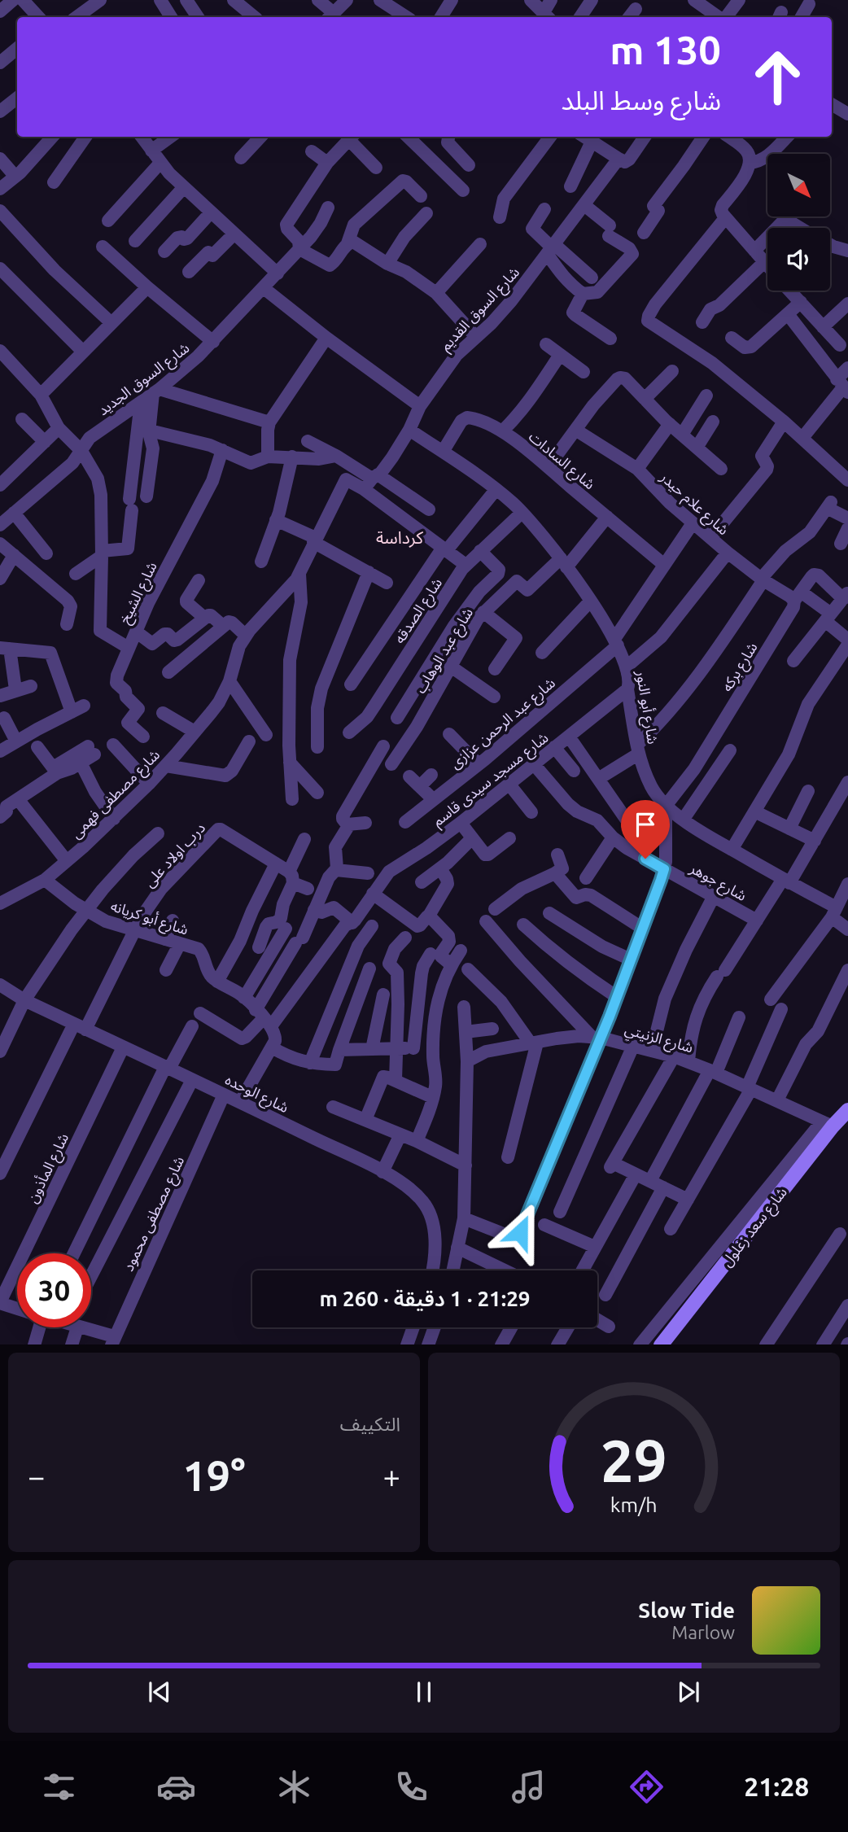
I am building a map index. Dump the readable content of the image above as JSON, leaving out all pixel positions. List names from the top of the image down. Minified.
{"streets":{"street":["شارع السوق القديم","شارع السوق الجديد","شارع السادات","شارع علام حيدر","شارع الشيخ","شارع الصدقه","شارع عبد الوهاب","شارع بركه","شارع أبو النور","شارع عبد الرحمن عزازى","شارع مسجد سيدى قاسم","شارع مصطفى فهمى","درب اولاد على","شارع جوهر","شارع أبو كريانه","شارع الزنيتي","شارع الوحده","شارع المأذون","شارع مصطفى محمود","شارع سعد زغلول"]},"crossings":[["شارع السوق القديم","شارع أبو النور"],["شارع السادات","شارع أبو النور"],["شارع السادات","شارع عبد الرحمن عزازى"],["شارع علام حيدر","شارع بركه"],["شارع علام حيدر","شارع عبد الرحمن عزازى"],["شارع الصدقه","شارع أبو النور"],["شارع عبد الوهاب","شارع أبو النور"],["شارع بركه","شارع أبو النور"],["شارع أبو النور","شارع عبد الرحمن عزازى"],["شارع أبو النور","شارع مسجد سيدى قاسم"],["شارع مسجد سيدى قاسم","شارع جوهر"],["شارع مسجد سيدى قاسم","شارع أبو كريانه"],["شارع مصطفى فهمى","شارع أبو كريانه"],["درب اولاد على","شارع أبو كريانه"],["درب اولاد على","شارع الوحده"],["شارع الزنيتي","شارع سعد زغلول"],["شارع الوحده","شارع المأذون"],["شارع الوحده","شارع مصطفى محمود"]],"districts":["كرداسة"],"north":"bottom right","page":{"turn":["130 m","شارع وسط البلد"],"limit":"30","trip":"21:29 · 1 دقيقة · 260 m","tile":"التكييف","heat":["−","19°","+"],"song":["Slow Tide","Marlow"],"tabs":"21:28","gauge":["29","km/h"]}}
